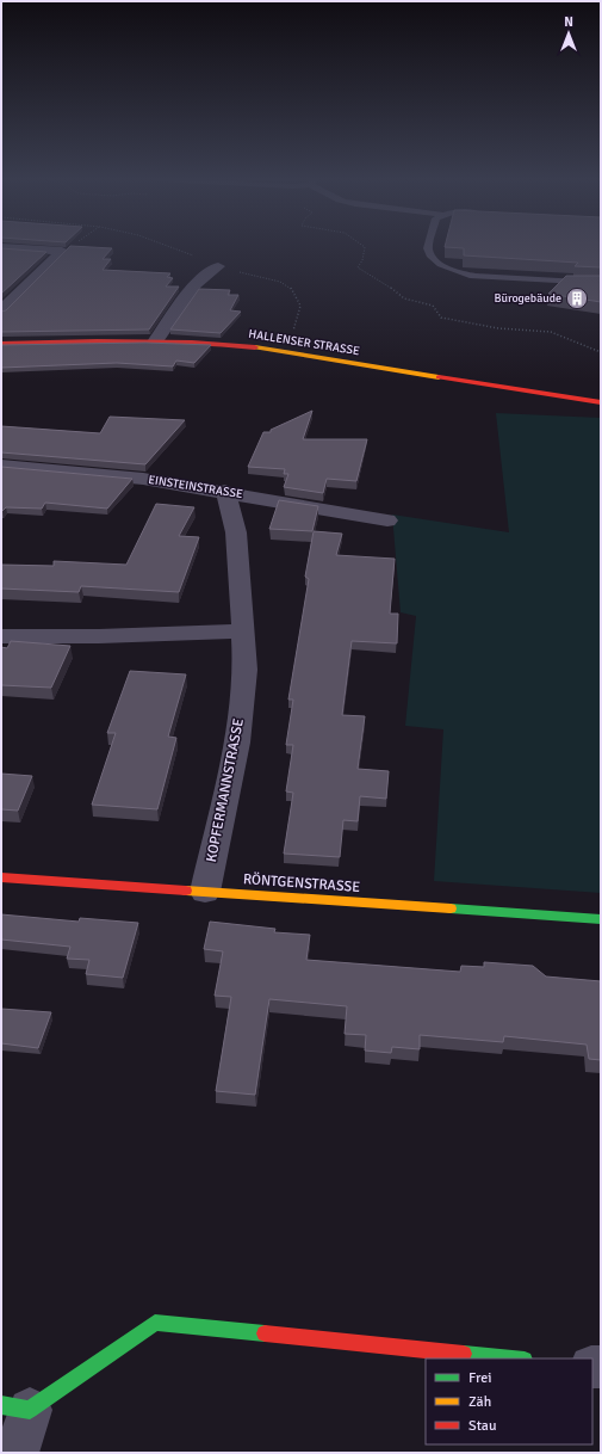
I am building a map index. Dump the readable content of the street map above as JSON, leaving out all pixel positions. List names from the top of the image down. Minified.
{"streets":{"street":["HALLENSER STRASSE","EINSTEINSTRASSE","KOPFERMANNSTRASSE","RÖNTGENSTRASSE"]},"crossings":[["EINSTEINSTRASSE","KOPFERMANNSTRASSE"],["KOPFERMANNSTRASSE","RÖNTGENSTRASSE"]],"places":{"building":["Bürogebäude"]},"legend":["Frei","Zäh","Stau"],"north":"top"}
